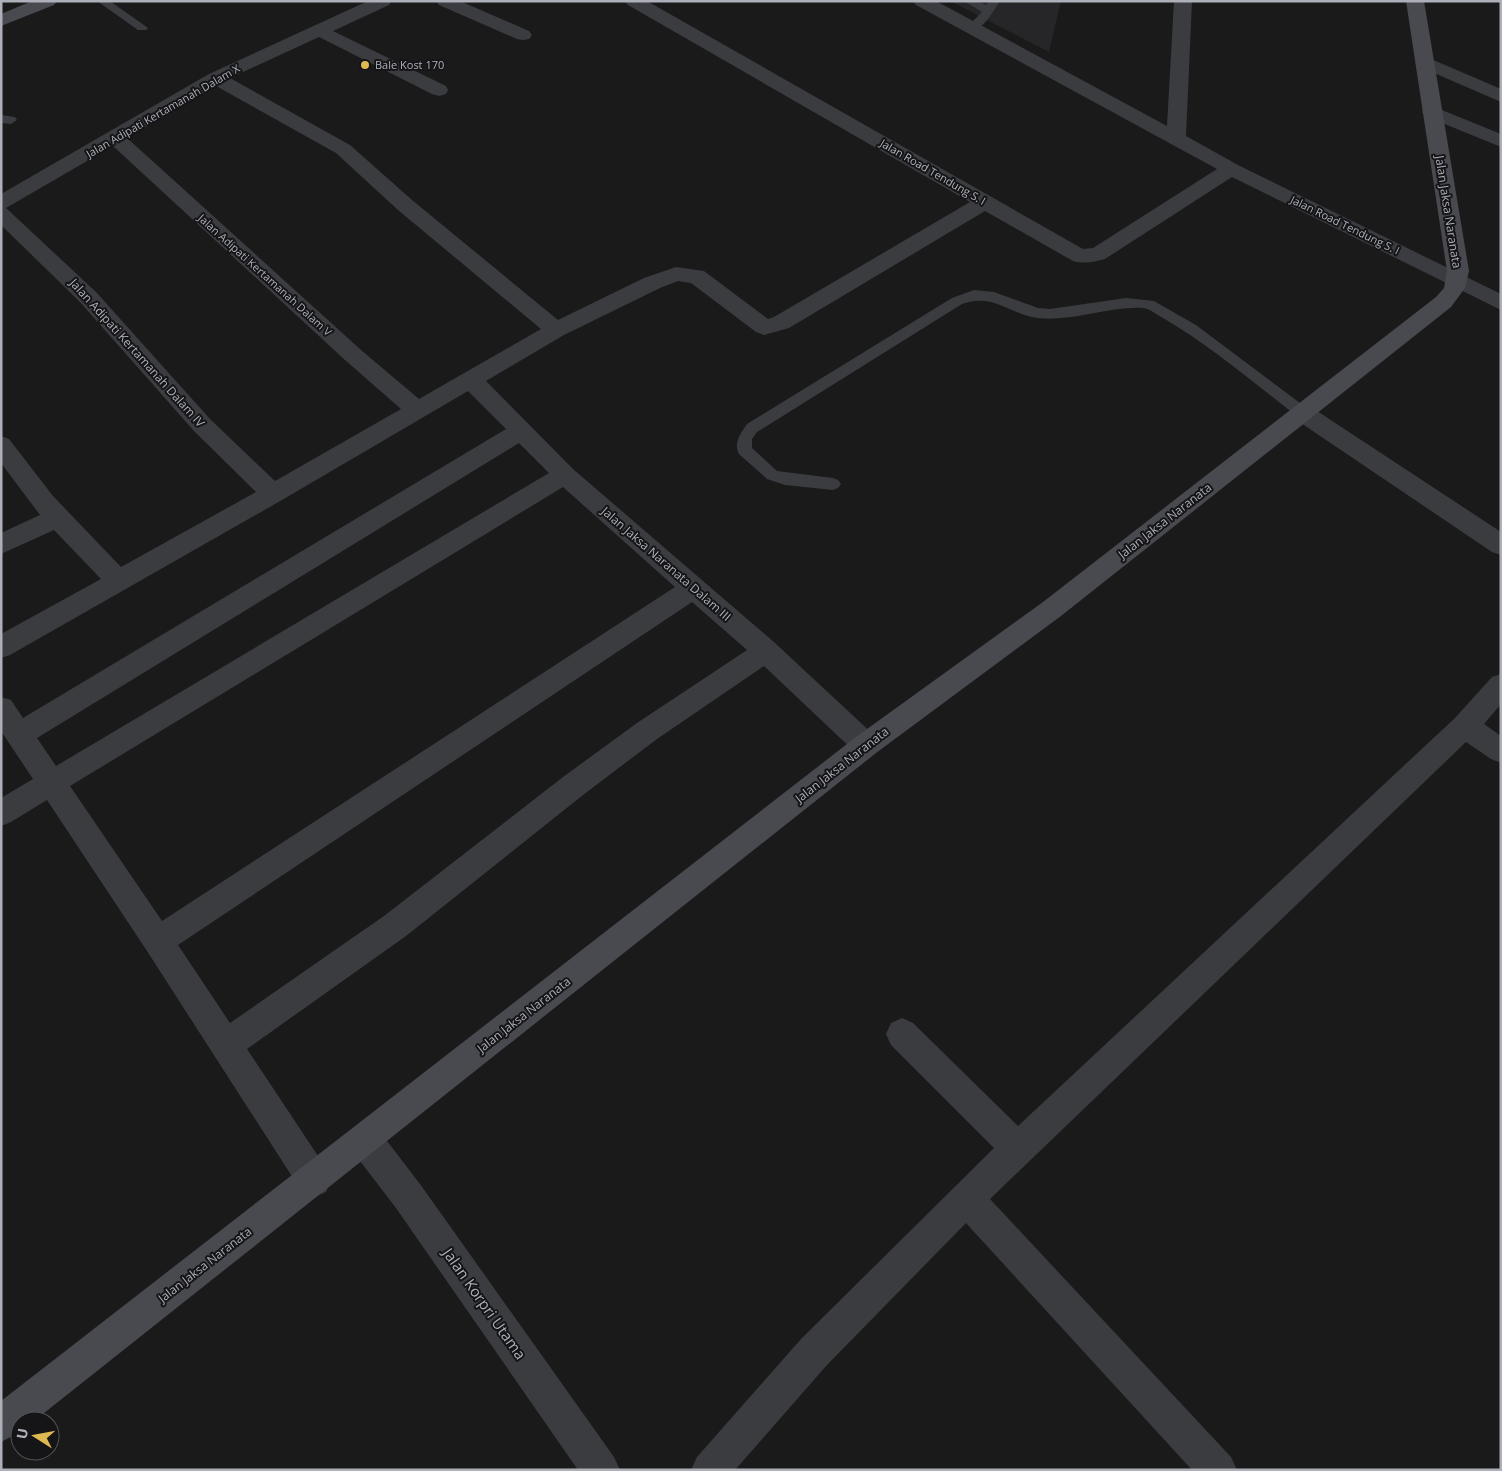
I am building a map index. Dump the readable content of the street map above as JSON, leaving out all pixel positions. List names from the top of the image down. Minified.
{"streets":{"main road":["Jalan Jaksa Naranata"],"street":["Jalan Adipati Kertamanah Dalam X","Jalan Road Tendung S. I","Jalan Adipati Kertamanah Dalam V","Jalan Adipati Kertamanah Dalam IV","Jalan Jaksa Naranata Dalam III","Jalan Korpri Utama"]},"crossings":[["Jalan Adipati Kertamanah Dalam X","Jalan Adipati Kertamanah Dalam V"],["Jalan Road Tendung S. I","Jalan Jaksa Naranata"],["Jalan Jaksa Naranata","Jalan Jaksa Naranata Dalam III"],["Jalan Jaksa Naranata","Jalan Korpri Utama"]],"places":["Bale Kost 170"],"north":"left"}
